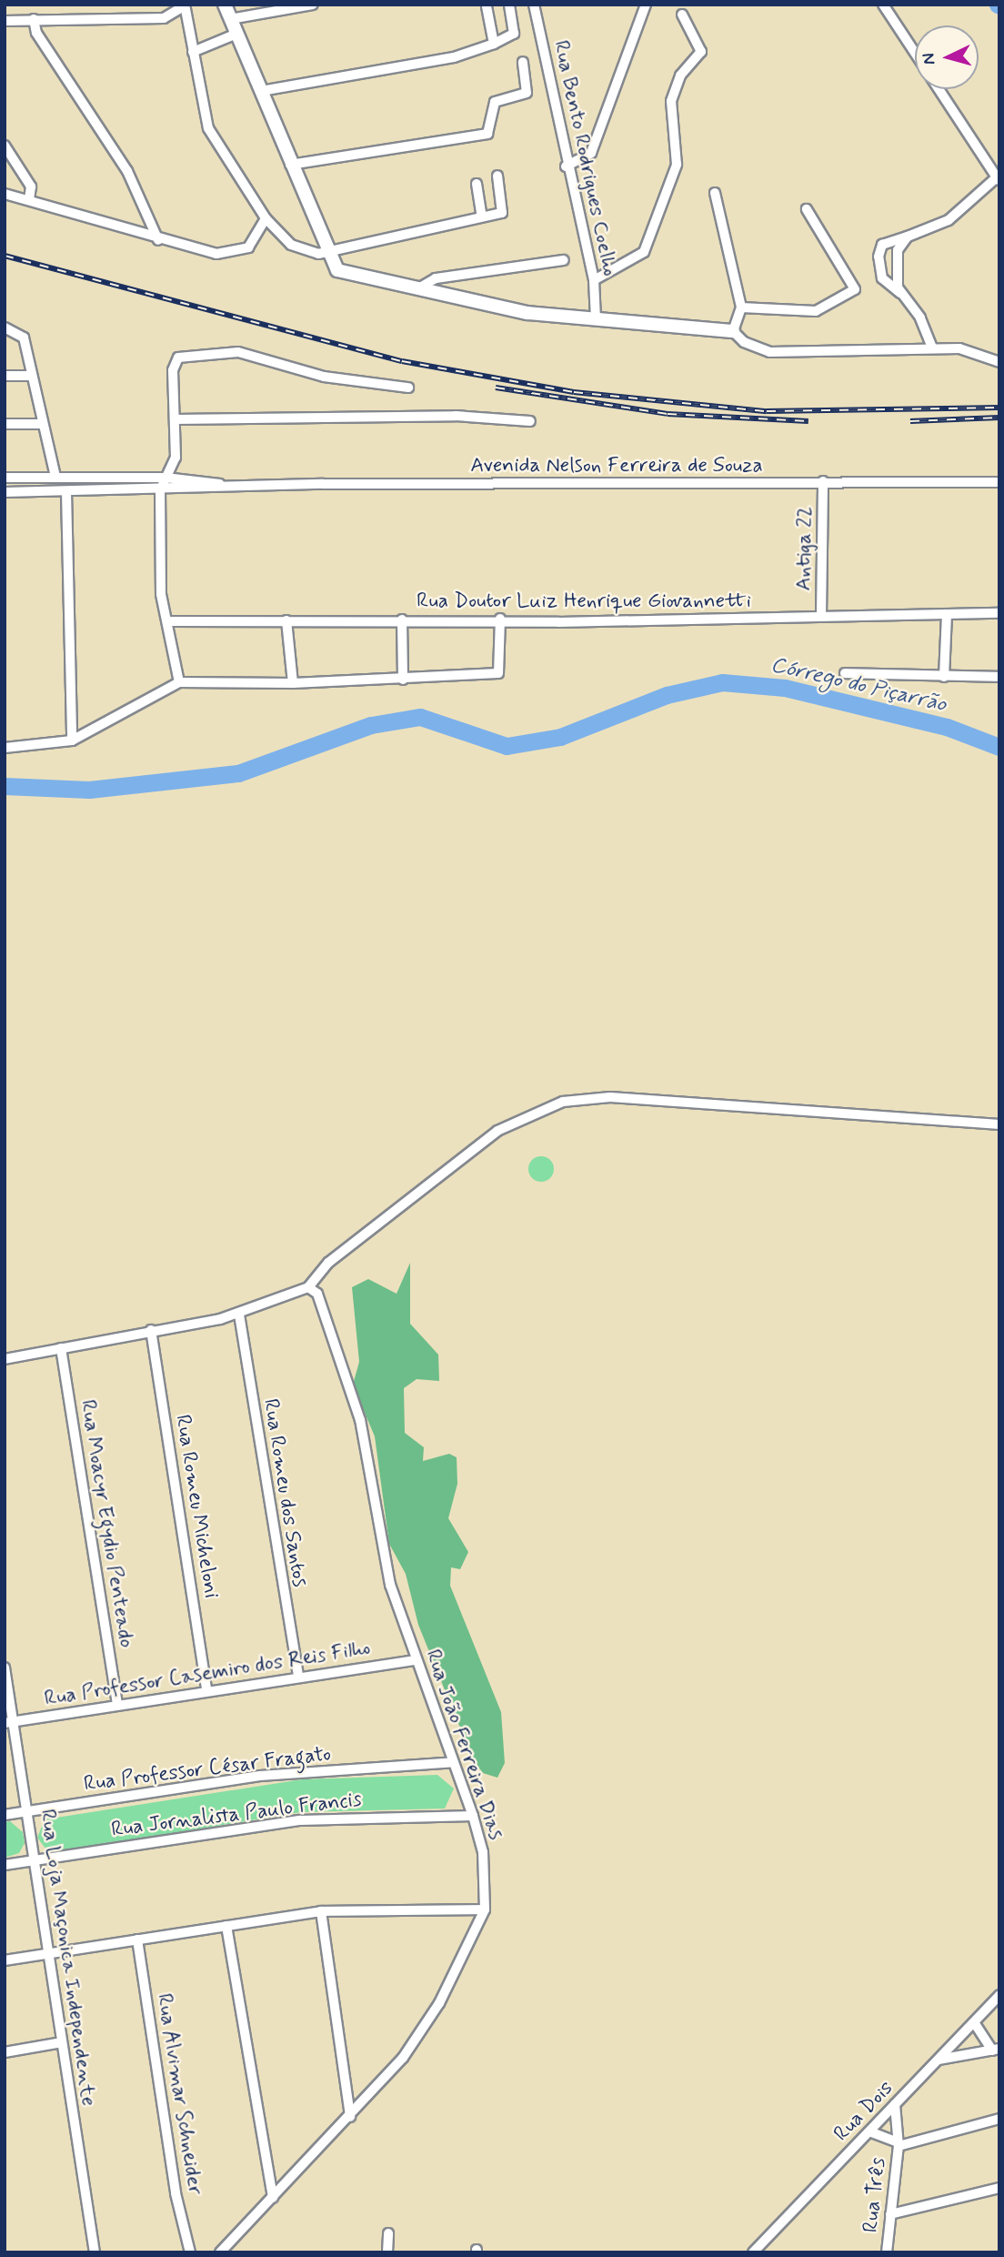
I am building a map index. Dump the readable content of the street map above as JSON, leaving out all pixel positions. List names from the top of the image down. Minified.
{"streets":{"street":["Rua Bento Rodrigues Coelho","Avenida Nelson Ferreira de Souza","Antiga 22","Rua Doutor Luiz Henrique Giovannetti","Rua Romeu dos Santos","Rua Romeu Micheloni","Rua Moacyr Egydio Penteado","Rua Professor Casemiro dos Reis Filho","Rua João Ferreira Dias","Rua Professor César Fragato","Rua Jornalista Paulo Francis","Rua Loja Maçonica Independente","Rua Alvimar Schneider","Rua Dois","Rua Três"]},"crossings":[["Avenida Nelson Ferreira de Souza","Antiga 22"],["Antiga 22","Rua Doutor Luiz Henrique Giovannetti"],["Rua Romeu dos Santos","Rua Professor Casemiro dos Reis Filho"],["Rua Romeu Micheloni","Rua Professor Casemiro dos Reis Filho"],["Rua Moacyr Egydio Penteado","Rua Professor Casemiro dos Reis Filho"],["Rua Professor Casemiro dos Reis Filho","Rua João Ferreira Dias"],["Rua Professor Casemiro dos Reis Filho","Rua Loja Maçonica Independente"],["Rua João Ferreira Dias","Rua Professor César Fragato"],["Rua João Ferreira Dias","Rua Jornalista Paulo Francis"],["Rua Professor César Fragato","Rua Loja Maçonica Independente"],["Rua Jornalista Paulo Francis","Rua Loja Maçonica Independente"],["Rua Dois","Rua Três"]],"water":["Córrego do Piçarrão"],"north":"left"}
